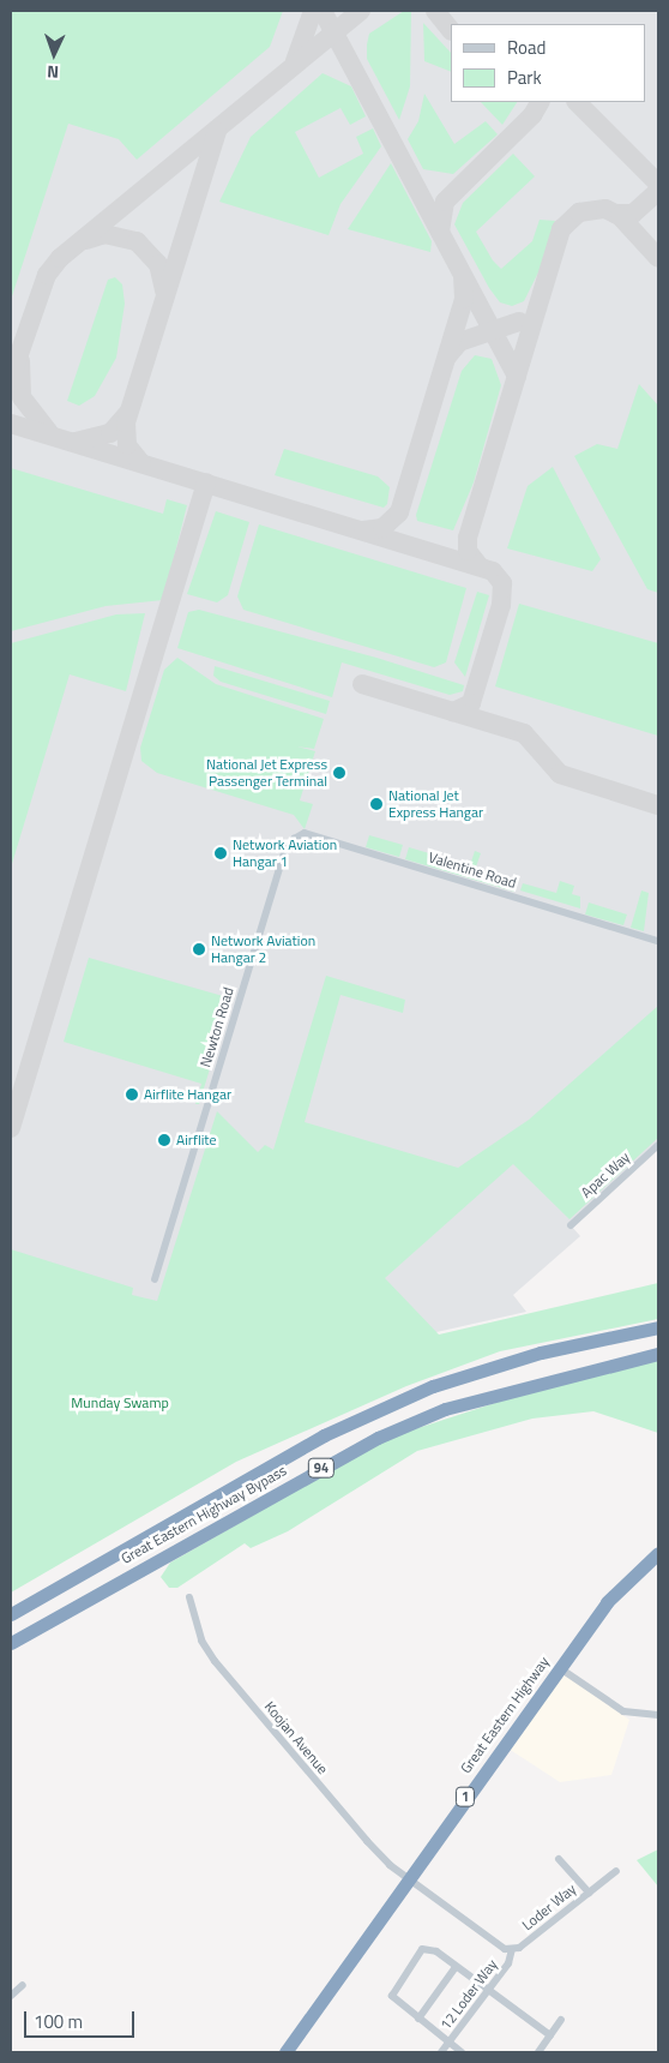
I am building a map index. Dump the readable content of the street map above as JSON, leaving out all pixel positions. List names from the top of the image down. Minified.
{"streets":{"highway":["94","Great Eastern Highway Bypass","Great Eastern Highway","1"],"street":["Valentine Road","Newton Road","Apac Way","Koojan Avenue","Loder Way","12 Loder Way"]},"crossings":[["Valentine Road","Newton Road"],["Great Eastern Highway","Koojan Avenue"],["Loder Way","12 Loder Way"]],"parks":["Munday Swamp"],"places":["National Jet Express Passenger Terminal","National Jet Express Hangar","Network Aviation Hangar 1","Network Aviation Hangar 2","Airflite Hangar","Airflite"],"legend":["Road","Park"],"scale_bar":"100 m","north":"bottom"}
